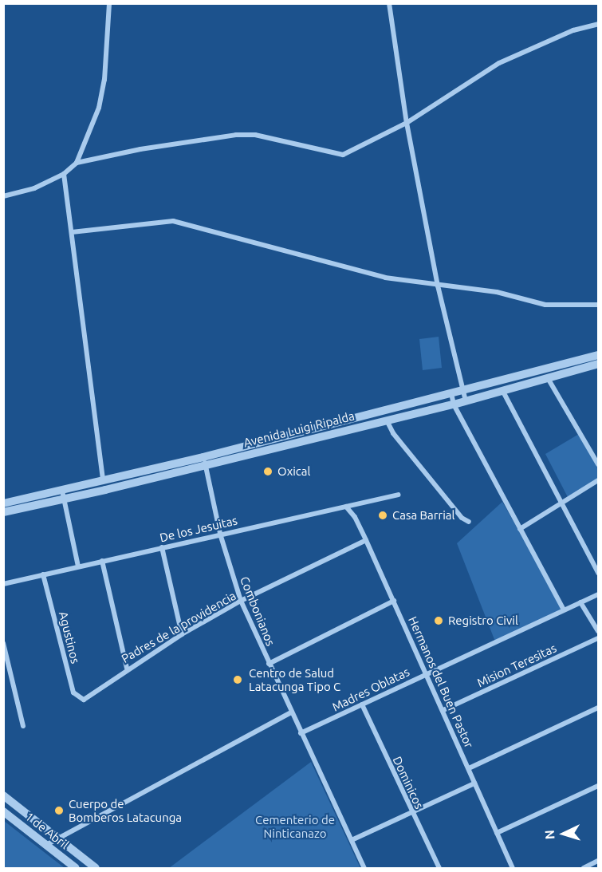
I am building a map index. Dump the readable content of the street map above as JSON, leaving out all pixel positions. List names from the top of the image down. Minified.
{"streets":{"street":["Avenida Luigi Ripalda","De los Jesuitas","Combonianos","Padres de la providencia","Agustinos","Mision Teresitas","Hermanos del Buen Pastor","Madres Oblatas","Dominicos","1 de Abril"]},"crossings":[["Avenida Luigi Ripalda","Combonianos"],["De los Jesuitas","Combonianos"],["De los Jesuitas","Agustinos"],["De los Jesuitas","Hermanos del Buen Pastor"],["Combonianos","Padres de la providencia"],["Combonianos","Madres Oblatas"],["Padres de la providencia","Agustinos"],["Padres de la providencia","Hermanos del Buen Pastor"],["Mision Teresitas","Hermanos del Buen Pastor"],["Hermanos del Buen Pastor","Madres Oblatas"],["Madres Oblatas","Dominicos"]],"parks":["Cementerio de Ninticanazo"],"places":["Oxical","Casa Barrial","Registro Civil","Centro de Salud Latacunga Tipo C","Cuerpo de Bomberos Latacunga"],"north":"left"}
